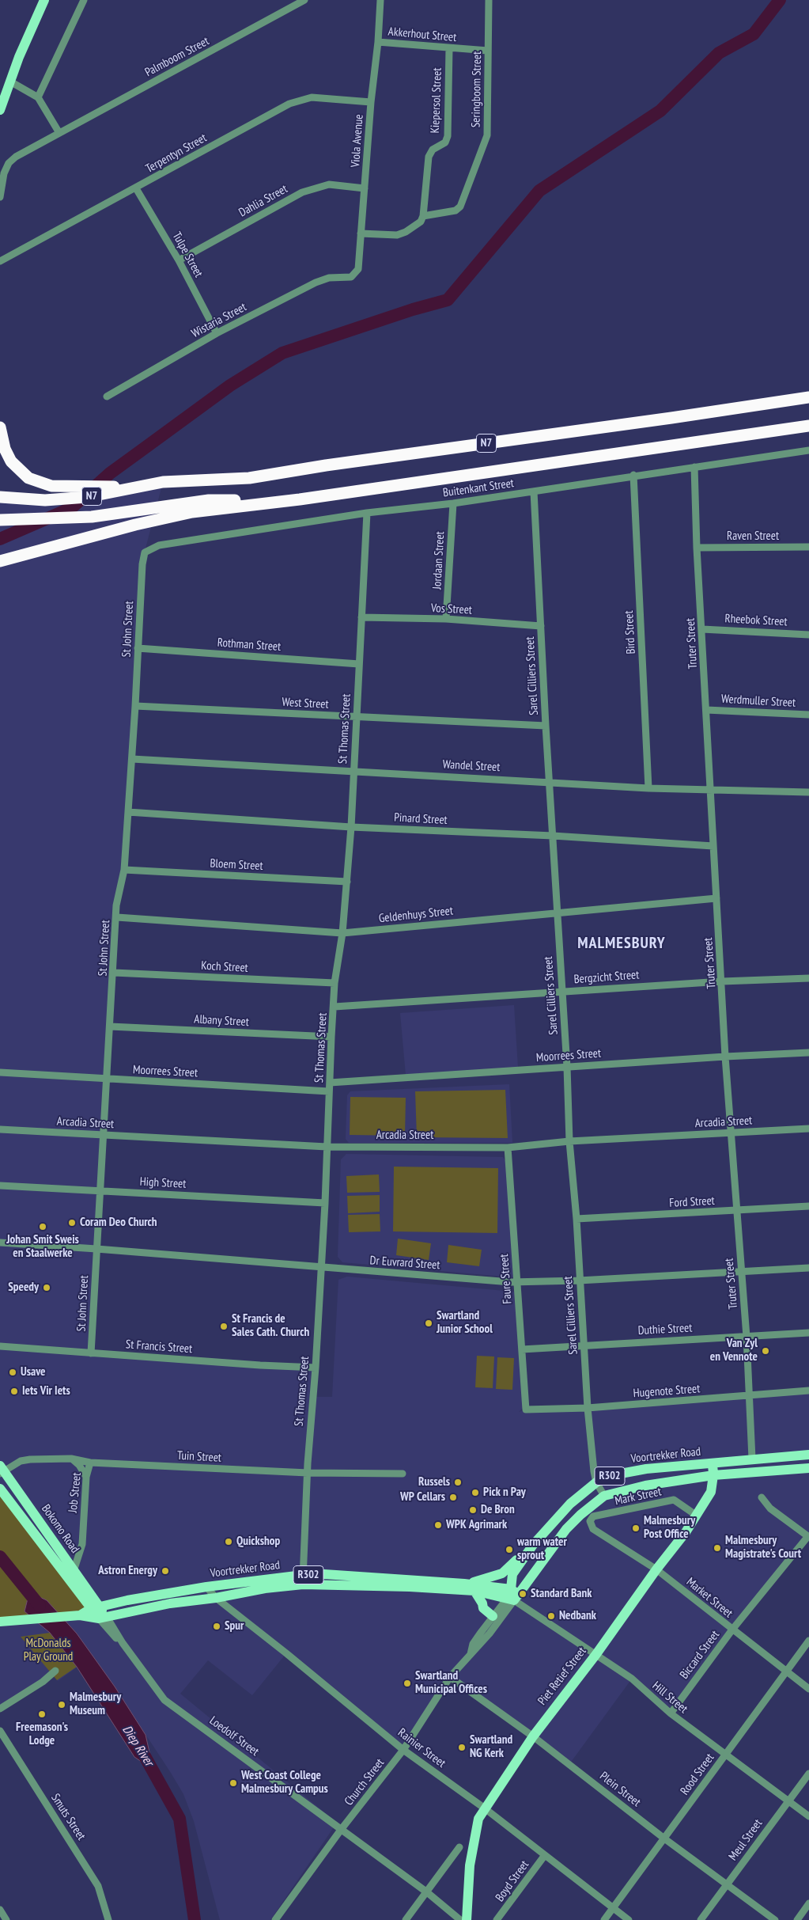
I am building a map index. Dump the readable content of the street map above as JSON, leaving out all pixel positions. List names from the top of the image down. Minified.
{"streets":{"highway":["N7"],"main road":["Voortrekker Road","R302","Bokomo Road","Piet Retief Street"],"street":["Akkerhout Street","Palmboom Street","Seringboom Street","Kiepersol Street","Viola Avenue","Terpentyn Street","Dahlia Street","Tulpe Street","Wistaria Street","Buitenkant Street","Raven Street","Jordaan Street","Vos Street","Rheebok Street","St John Street","Bird Street","Truter Street","Rothman Street","Sarel Cilliers Street","Werdmuller Street","West Street","St Thomas Street","Wandel Street","Pinard Street","Bloem Street","Geldenhuys Street","Koch Street","Bergzicht Street","Albany Street","Moorrees Street","Arcadia Street","High Street","Ford Street","Dr Euvrard Street","Faure Street","Duthie Street","St Francis Street","Hugenote Street","Tuin Street","Job Street","Mark Street","Market Street","Biccard Street","Hill Street","Loedolf Street","Rainier Street","Rood Street","Church Street","Plein Street","Smuts Street","Meul Street","Boyd Street"]},"crossings":[["Akkerhout Street","Seringboom Street"],["Akkerhout Street","Kiepersol Street"],["Akkerhout Street","Viola Avenue"],["Seringboom Street","Kiepersol Street"],["Viola Avenue","Terpentyn Street"],["Viola Avenue","Dahlia Street"],["Viola Avenue","Wistaria Street"],["Terpentyn Street","Tulpe Street"],["Dahlia Street","Tulpe Street"],["Tulpe Street","Wistaria Street"],["Buitenkant Street","Jordaan Street"],["Buitenkant Street","St John Street"],["Buitenkant Street","Bird Street"],["Buitenkant Street","Truter Street"],["Buitenkant Street","Sarel Cilliers Street"],["Buitenkant Street","St Thomas Street"],["Raven Street","Truter Street"],["Jordaan Street","Vos Street"],["Vos Street","Sarel Cilliers Street"],["Vos Street","St Thomas Street"],["Rheebok Street","Truter Street"],["St John Street","Rothman Street"],["St John Street","West Street"],["St John Street","Wandel Street"],["St John Street","Pinard Street"],["St John Street","Bloem Street"],["St John Street","Geldenhuys Street"],["St John Street","Koch Street"],["St John Street","Albany Street"],["St John Street","Moorrees Street"],["St John Street","Arcadia Street"],["St John Street","High Street"],["St John Street","Dr Euvrard Street"],["St John Street","St Francis Street"],["Bird Street","Wandel Street"],["Truter Street","Werdmuller Street"],["Truter Street","Wandel Street"],["Truter Street","Pinard Street"],["Truter Street","Geldenhuys Street"],["Truter Street","Bergzicht Street"],["Truter Street","Moorrees Street"],["Truter Street","Arcadia Street"],["Truter Street","Ford Street"],["Truter Street","Dr Euvrard Street"],["Truter Street","Duthie Street"],["Truter Street","Hugenote Street"],["Truter Street","Voortrekker Road"],["Rothman Street","St Thomas Street"],["Sarel Cilliers Street","West Street"],["Sarel Cilliers Street","Wandel Street"],["Sarel Cilliers Street","Pinard Street"],["Sarel Cilliers Street","Geldenhuys Street"],["Sarel Cilliers Street","Bergzicht Street"],["Sarel Cilliers Street","Moorrees Street"],["Sarel Cilliers Street","Arcadia Street"],["Sarel Cilliers Street","Ford Street"],["Sarel Cilliers Street","Dr Euvrard Street"],["Sarel Cilliers Street","Duthie Street"],["Sarel Cilliers Street","Hugenote Street"],["Sarel Cilliers Street","Voortrekker Road"],["Sarel Cilliers Street","R302"],["West Street","St Thomas Street"],["St Thomas Street","Wandel Street"],["St Thomas Street","Pinard Street"],["St Thomas Street","Bloem Street"],["St Thomas Street","Geldenhuys Street"],["St Thomas Street","Koch Street"],["St Thomas Street","Bergzicht Street"],["St Thomas Street","Albany Street"],["St Thomas Street","Moorrees Street"],["St Thomas Street","Arcadia Street"],["St Thomas Street","High Street"],["St Thomas Street","Dr Euvrard Street"],["St Thomas Street","St Francis Street"],["St Thomas Street","Voortrekker Road"],["St Thomas Street","Tuin Street"],["Arcadia Street","Faure Street"],["Dr Euvrard Street","Faure Street"],["Faure Street","Duthie Street"],["Faure Street","Hugenote Street"],["Voortrekker Road","R302"],["Voortrekker Road","Bokomo Road"],["Voortrekker Road","Piet Retief Street"],["Voortrekker Road","Hill Street"],["Voortrekker Road","Loedolf Street"],["Voortrekker Road","Rainier Street"],["Voortrekker Road","Church Street"],["Tuin Street","Job Street"],["Tuin Street","Bokomo Road"],["R302","Piet Retief Street"],["R302","Hill Street"],["R302","Church Street"],["Job Street","Bokomo Road"],["Mark Street","Market Street"],["Mark Street","Piet Retief Street"],["Bokomo Road","Loedolf Street"],["Market Street","Biccard Street"],["Market Street","Piet Retief Street"],["Market Street","Rood Street"],["Biccard Street","Hill Street"],["Piet Retief Street","Hill Street"],["Piet Retief Street","Rainier Street"],["Piet Retief Street","Plein Street"],["Hill Street","Rood Street"],["Hill Street","Church Street"],["Hill Street","Meul Street"],["Loedolf Street","Church Street"],["Rainier Street","Rood Street"],["Rainier Street","Church Street"],["Rainier Street","Boyd Street"],["Rood Street","Plein Street"],["Church Street","Plein Street"],["Plein Street","Meul Street"]],"districts":["MALMESBURY"],"water":["Diep River"],"parks":["McDonalds Play Ground"],"places":["Coram Deo Church","Johan Smit Sweis en Staalwerke","Speedy","Swartland Junior School","St Francis de Sales Cath. Church","Van Zyl en Vennote","Usave","Iets Vir Iets","Russels","Pick n Pay","WP Cellars","De Bron","WPK Agrimark","Malmesbury Post Office","Quickshop","Malmesbury Magistrate's Court","warm water sprout","Astron Energy","Standard Bank","Nedbank","Spur","Swartland Municipal Offices","Malmesbury Museum","Freemason's Lodge","Swartland NG Kerk","West Coast College Malmesbury Campus"]}
